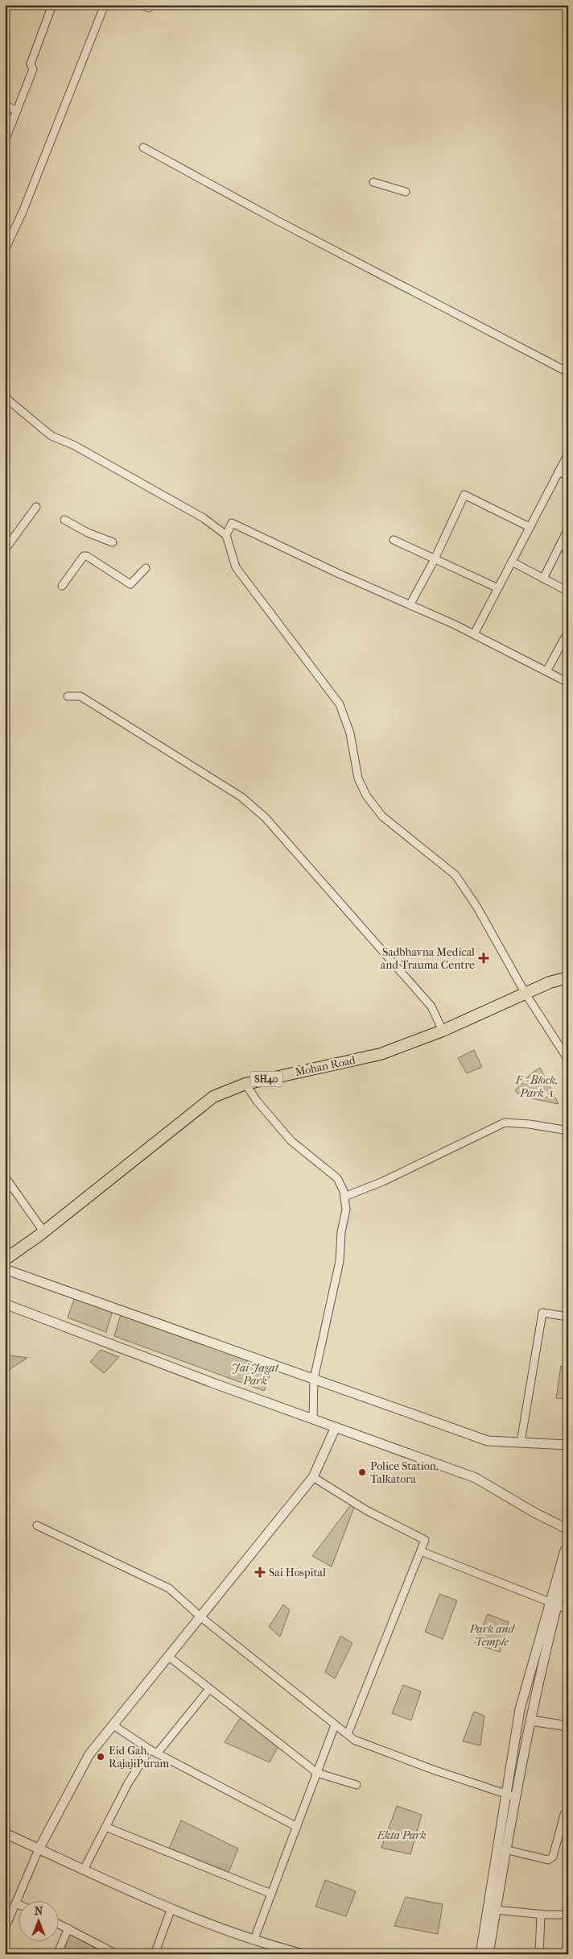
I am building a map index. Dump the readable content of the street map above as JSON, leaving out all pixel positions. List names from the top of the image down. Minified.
{"streets":{"main road":["Mohan Road","SH40"]},"parks":["F - Block, Park -1","Jai Jagat Park","Park and Temple","Ekta Park"],"places":{"health":["Sadbhavna Medical and Trauma Centre","Sai Hospital"],"other":["Police Station, Talkatora","Eid Gah, RajajiPuram"]},"north":"top"}
